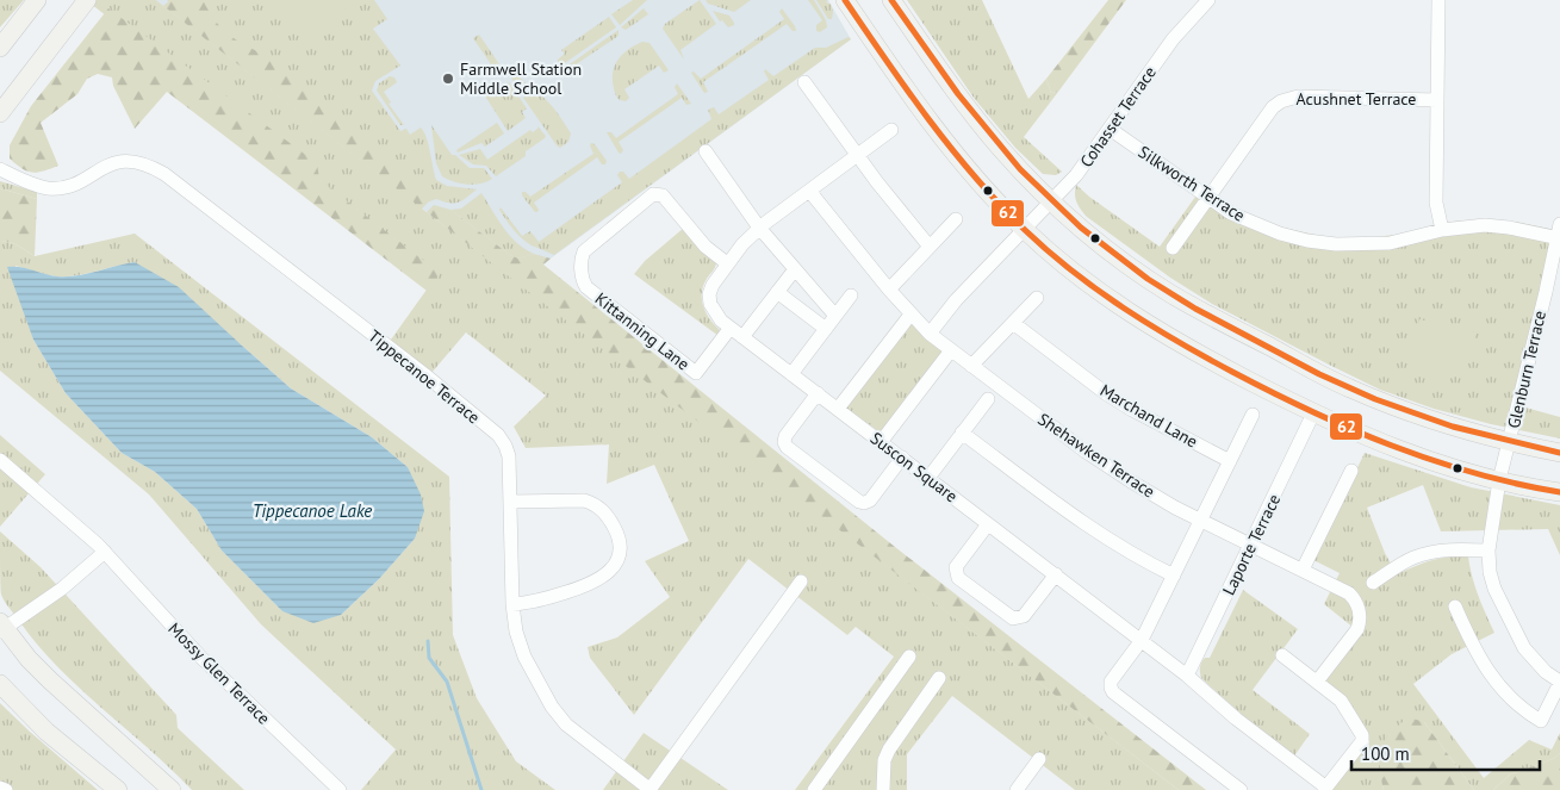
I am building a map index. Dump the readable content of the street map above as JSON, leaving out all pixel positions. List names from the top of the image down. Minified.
{"streets":{"street":["Acushnet Terrace","Cohasset Terrace","Silkworth Terrace","Kittanning Lane","Glenburn Terrace","Tippecanoe Terrace","Marchand Lane","Shehawken Terrace","Suscon Square","Laporte Terrace","Mossy Glen Terrace"]},"crossings":[["Acushnet Terrace","Silkworth Terrace"],["Cohasset Terrace","Silkworth Terrace"],["Cohasset Terrace","Shehawken Terrace"],["Silkworth Terrace","Glenburn Terrace"],["Kittanning Lane","Suscon Square"],["Shehawken Terrace","Suscon Square"],["Shehawken Terrace","Laporte Terrace"],["Suscon Square","Laporte Terrace"]],"water":["Tippecanoe Lake"],"places":["Farmwell Station Middle School"],"lines":["transit line 62"],"scale_bar":"100 m"}
